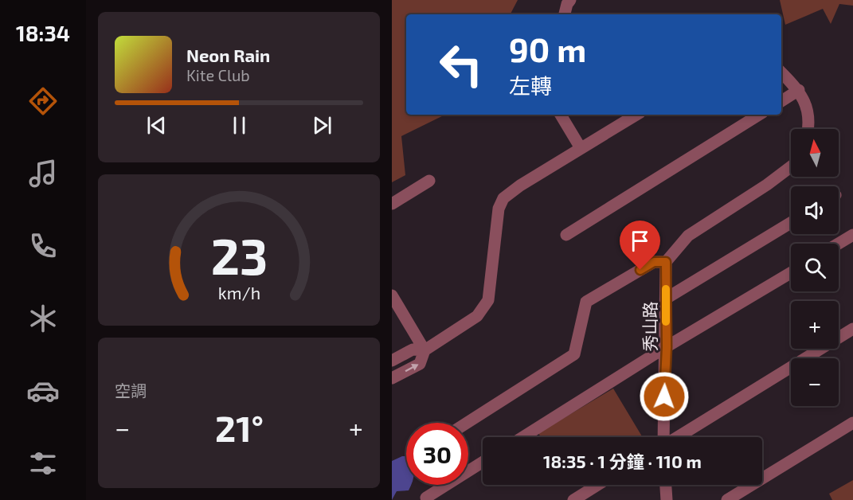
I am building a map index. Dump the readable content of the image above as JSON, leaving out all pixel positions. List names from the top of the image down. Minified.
{"streets":{"street":["秀山路"]},"north":"top","page":{"tabs":"18:34","turn":["90 m","左轉"],"song":["Neon Rain","Kite Club"],"map_buttons":["+","−"],"tile":"空調","heat":["−","21°","+"],"limit":"30","trip":"18:35 · 1 分鐘 · 110 m","gauge":["23","km/h"]}}
